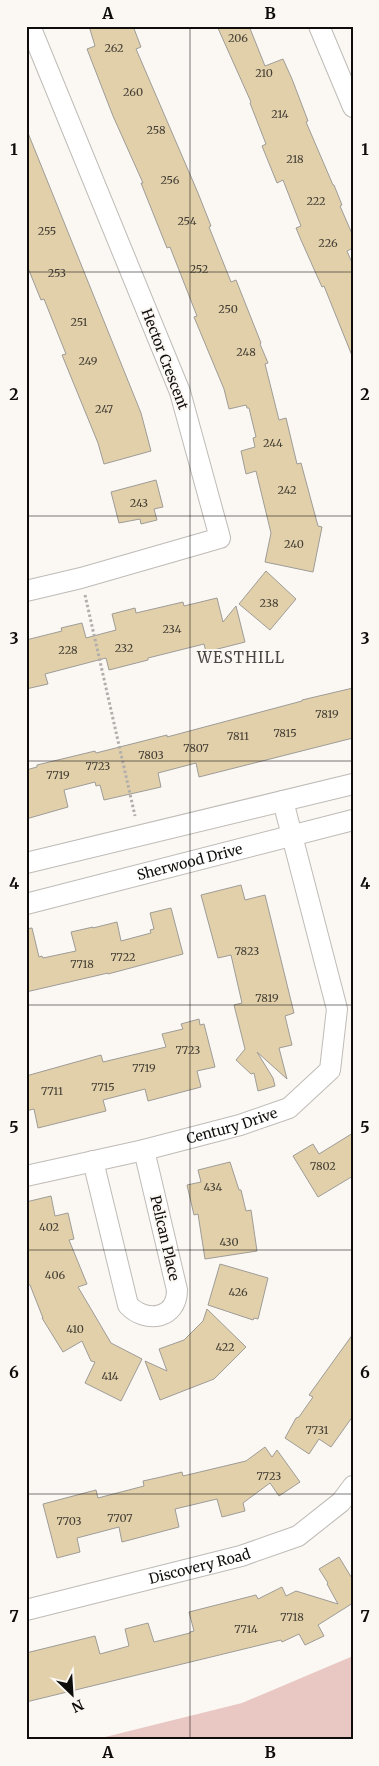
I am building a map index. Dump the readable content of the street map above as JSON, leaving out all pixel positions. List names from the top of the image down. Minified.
{"streets":{"street":["Hector Crescent","Sherwood Drive","Century Drive","Pelican Place","Discovery Road"]},"crossings":[["Sherwood Drive","Century Drive"],["Century Drive","Pelican Place"]],"districts":["WESTHILL"],"house_numbers":["206","262","210","260","214","258","218","256","222","254","255","226","252","253","250","251","248","249","247","244","242","243","240","238","234","232","228","7819","7815","7811","7807","7803","7723","7719","7823","7722","7718","7819","7723","7719","7715","7711","7802","434","402","430","406","426","410","422","414","7731","7723","7707","7703","7718","7714"],"north":"bottom right","grid":{"columns":["A","B"],"rows":["1","2","3","4","5","6","7"]}}
